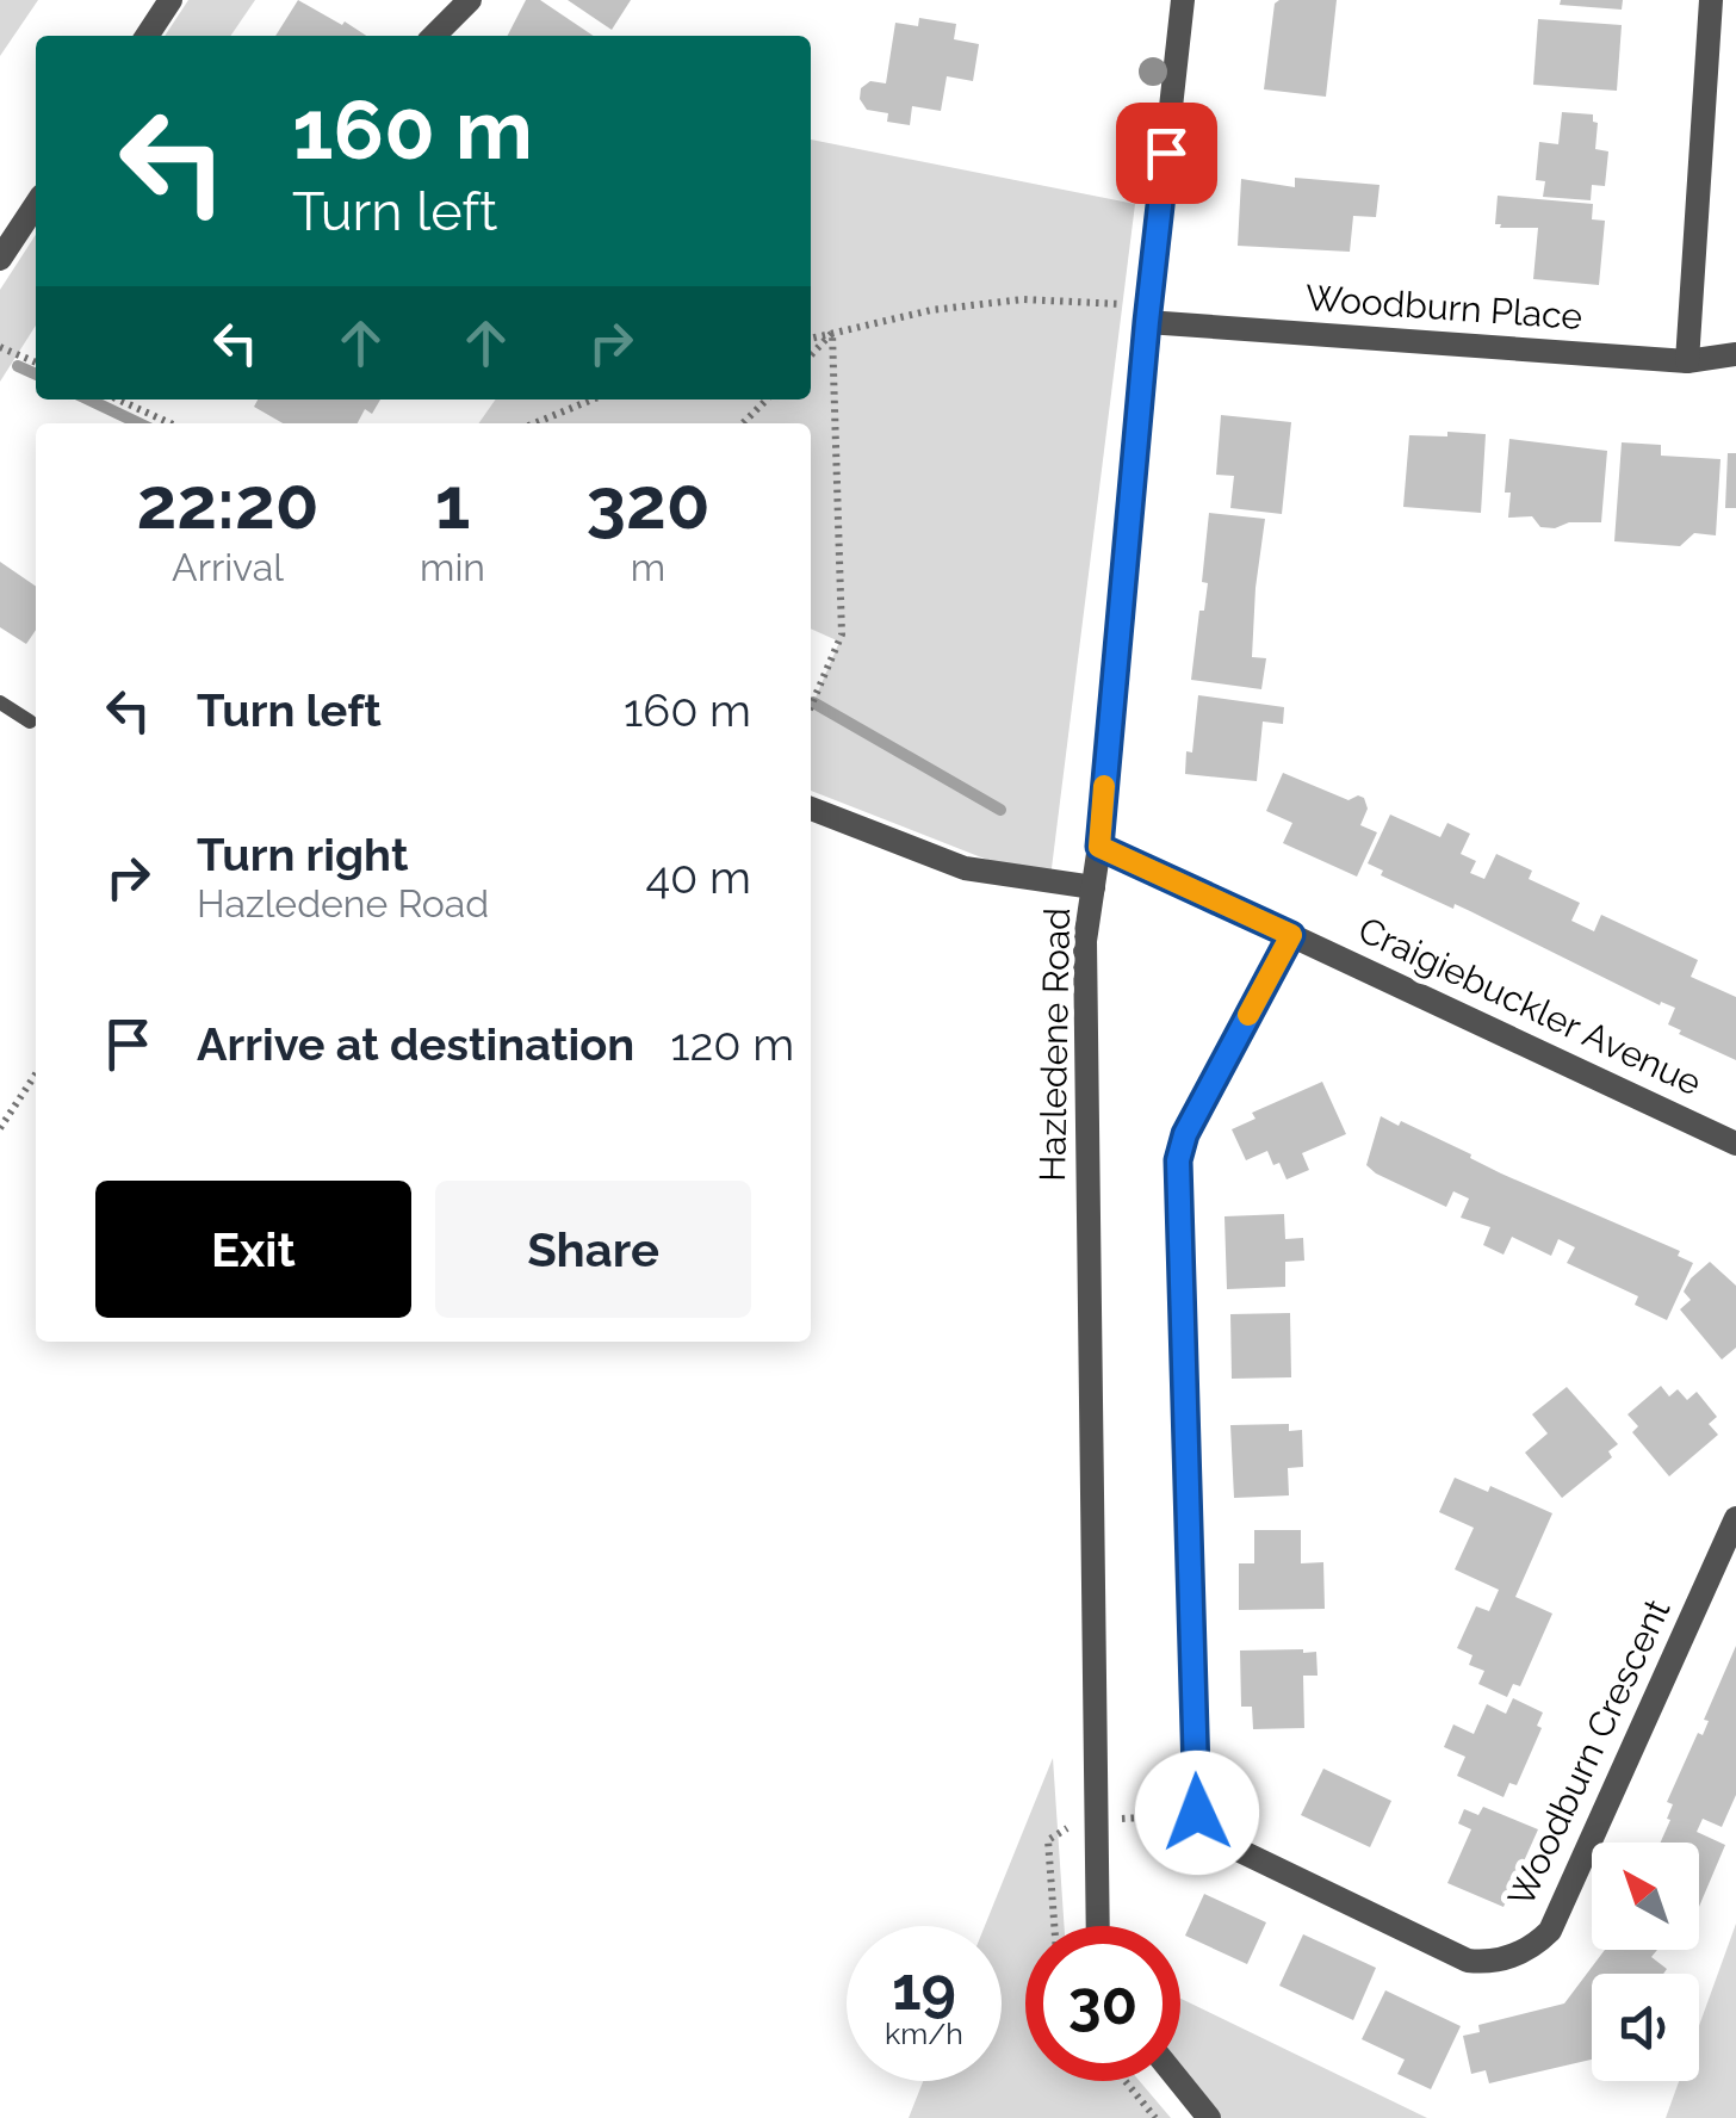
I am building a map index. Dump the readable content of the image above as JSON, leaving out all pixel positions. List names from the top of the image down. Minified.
{"streets":{"street":["Woodburn Place","Craigiebuckler Avenue","Hazledene Road","Woodburn Crescent"]},"crossings":[["Woodburn Place","Hazledene Road"],["Craigiebuckler Avenue","Hazledene Road"]],"north":"top left","page":{"turn":["160 m","Turn left"],"eta":["22:20","Arrival","1","min","320","m"],"list":[{"name":"Turn left","value":"160 m"},{"name":"Turn right","note":"Hazledene Road","value":"40 m"},{"name":"Arrive at destination","value":"120 m"}],"buttons":["Exit","Share"],"speed":"19 km/h","limit":"30"}}
